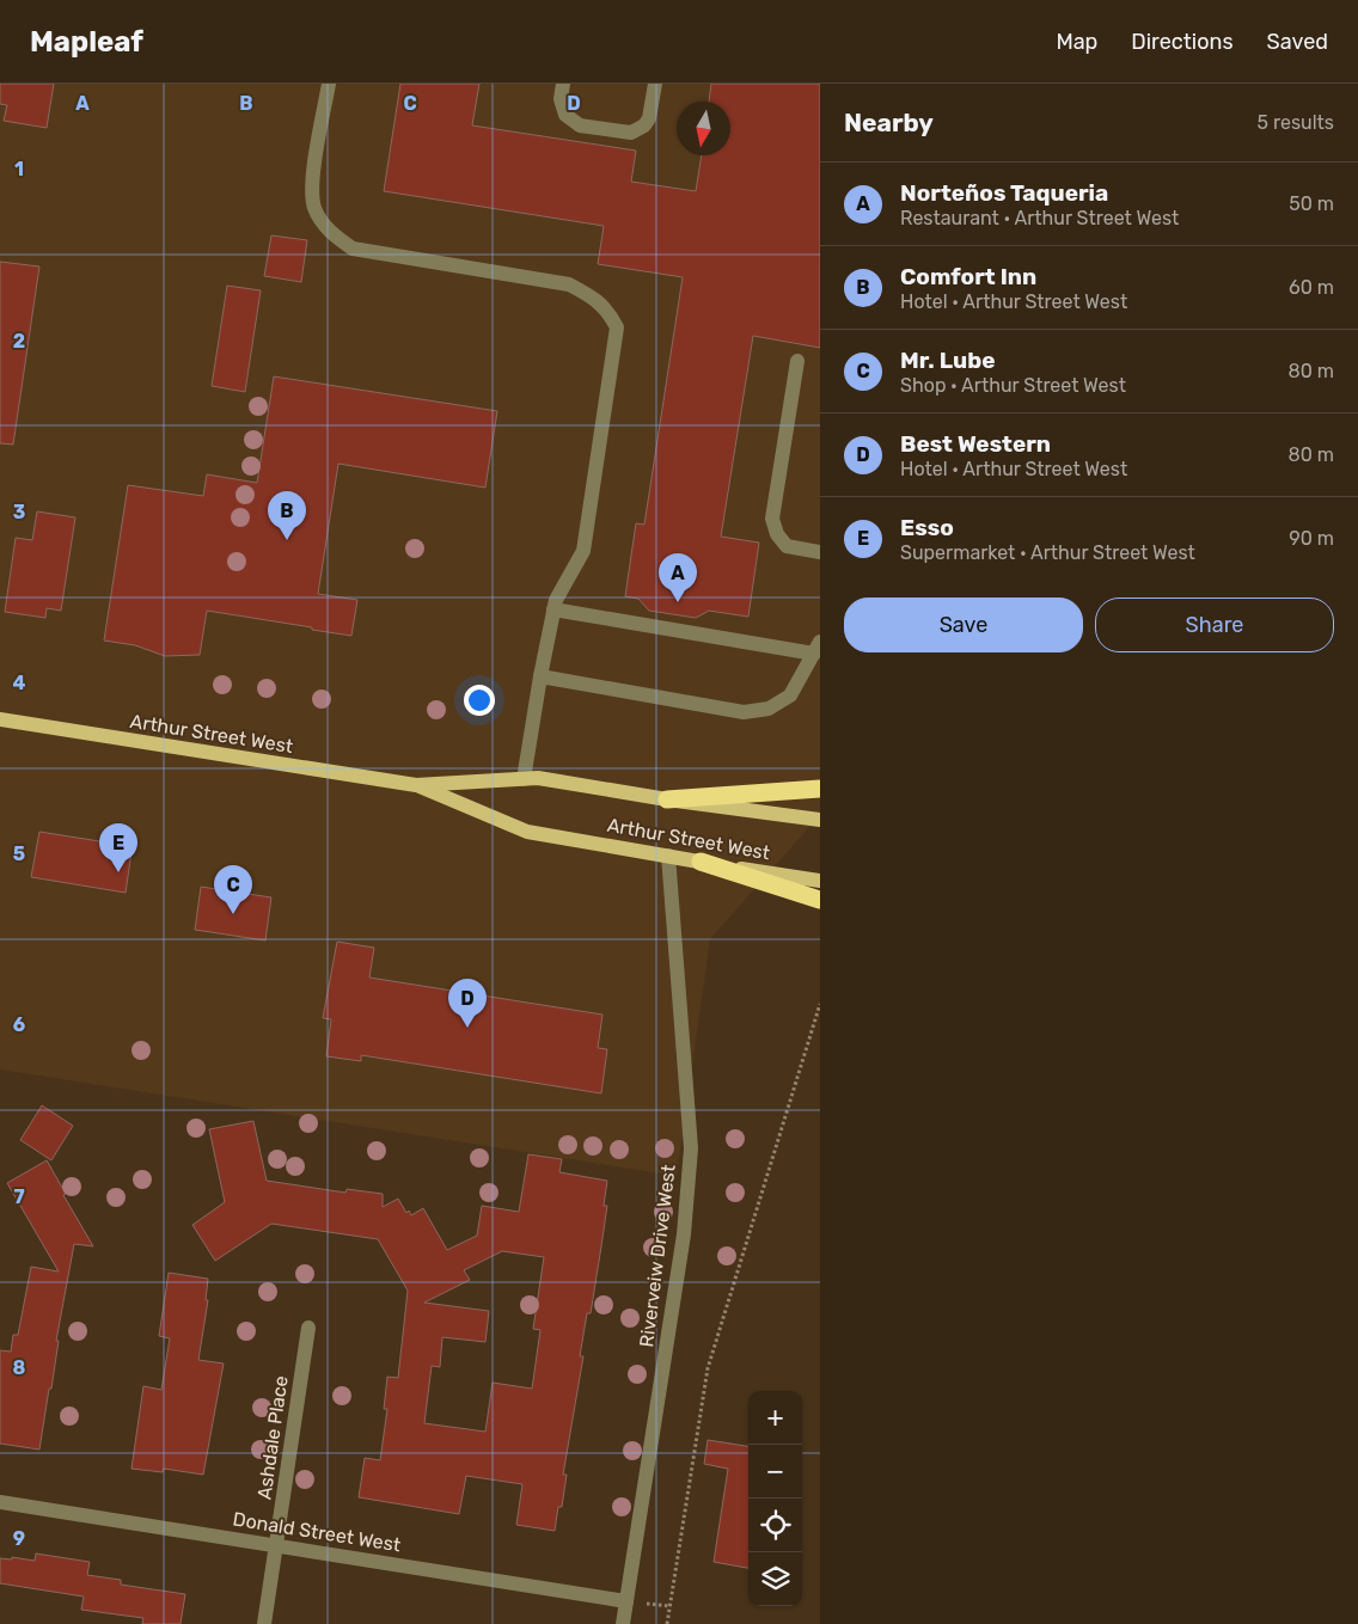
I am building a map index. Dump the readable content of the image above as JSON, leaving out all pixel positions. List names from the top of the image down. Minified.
{"streets":{"main road":["Arthur Street West"],"street":["Riverveiw Drive West","Ashdale Place","Donald Street West"]},"crossings":[["Arthur Street West","Riverveiw Drive West"],["Riverveiw Drive West","Donald Street West"],["Ashdale Place","Donald Street West"]],"north":"bottom","page":{"header":"Mapleaf","nav":["Map","Directions","Saved"],"heading":["Nearby","5 results"],"list":[{"mark":"A","name":"Norteños Taqueria","note":"Restaurant · Arthur Street West","value":"50 m"},{"mark":"B","name":"Comfort Inn","note":"Hotel · Arthur Street West","value":"60 m"},{"mark":"C","name":"Mr. Lube","note":"Shop · Arthur Street West","value":"80 m"},{"mark":"D","name":"Best Western","note":"Hotel · Arthur Street West","value":"80 m"},{"mark":"E","name":"Esso","note":"Supermarket · Arthur Street West","value":"90 m"}],"pins":["B","A","E","C","D"],"buttons":["Save","Share"],"map_buttons":["+","−"]},"grid":{"columns":["A","B","C","D"],"rows":["1","2","3","4","5","6","7","8","9"]}}
